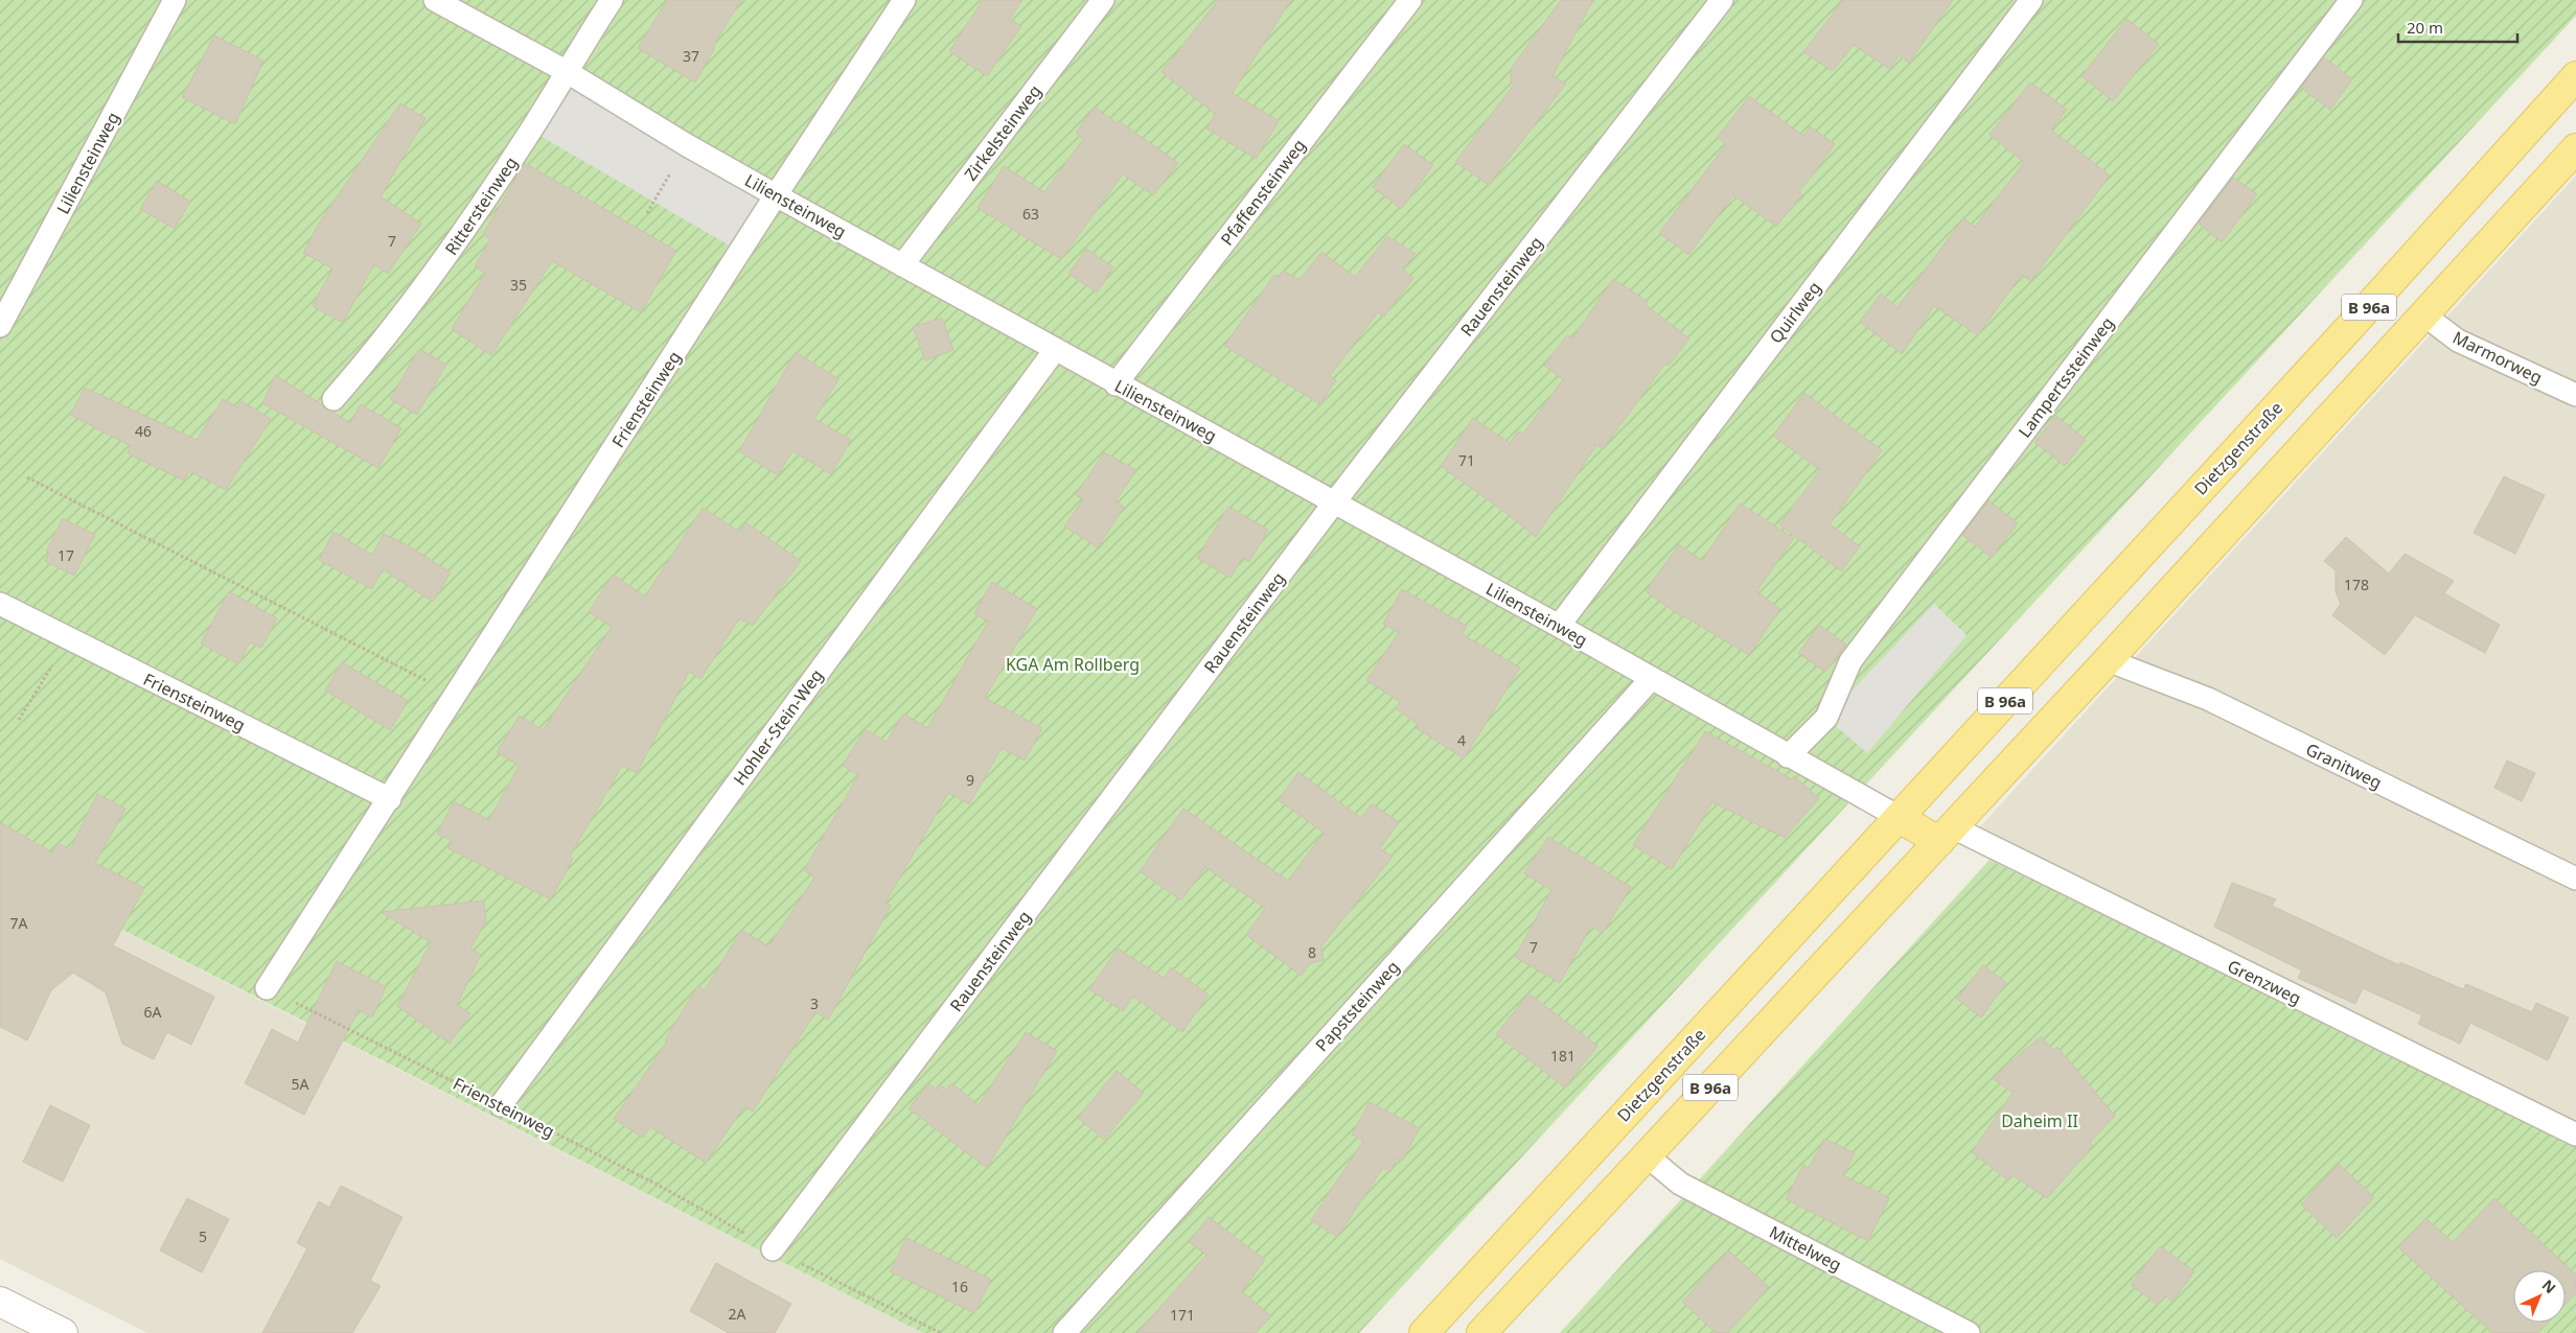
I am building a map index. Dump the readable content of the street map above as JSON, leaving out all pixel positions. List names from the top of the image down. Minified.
{"streets":{"main road":["B 96a","Dietzgenstraße"],"lane":["Zirkelsteinweg","Liliensteinweg","Pfaffensteinweg","Rittersteinweg","Rauensteinweg","Quirlweg","Marmorweg","Lampertssteinweg","Friensteinweg","Hohler-Stein-Weg","Granitweg","Grenzweg","Papststeinweg","Mittelweg"]},"crossings":[["Zirkelsteinweg","Liliensteinweg"],["Liliensteinweg","Pfaffensteinweg"],["Liliensteinweg","Rittersteinweg"],["Liliensteinweg","Rauensteinweg"],["Liliensteinweg","Quirlweg"],["Liliensteinweg","Lampertssteinweg"],["Liliensteinweg","Friensteinweg"],["Liliensteinweg","Dietzgenstraße"],["Liliensteinweg","Hohler-Stein-Weg"],["Liliensteinweg","Papststeinweg"],["Rauensteinweg","Friensteinweg"],["B 96a","Marmorweg"],["B 96a","Granitweg"],["B 96a","Grenzweg"],["B 96a","Mittelweg"],["Friensteinweg","Hohler-Stein-Weg"]],"parks":["KGA Am Rollberg","Daheim II"],"house_numbers":["37","63","7","35","46","71","17","178","4","9","7A","7","8","3","6A","181","5A","5","16","2A","171"],"scale_bar":"20 m","north":"top right"}
